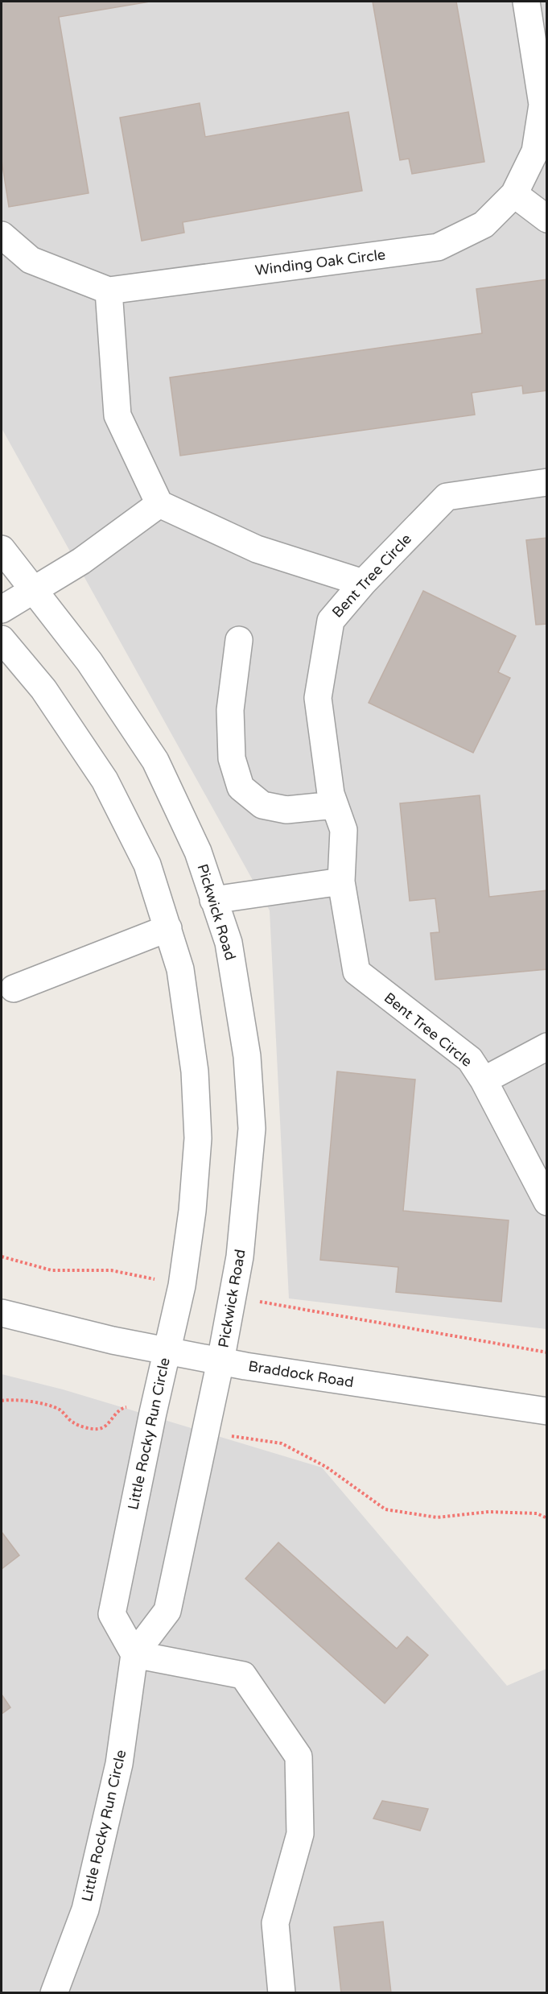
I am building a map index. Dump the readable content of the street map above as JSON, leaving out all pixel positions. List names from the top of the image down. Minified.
{"streets":{"street":["Winding Oak Circle","Bent Tree Circle","Pickwick Road","Braddock Road","Little Rocky Run Circle"]},"crossings":[["Pickwick Road","Braddock Road"],["Pickwick Road","Little Rocky Run Circle"],["Braddock Road","Little Rocky Run Circle"]]}
